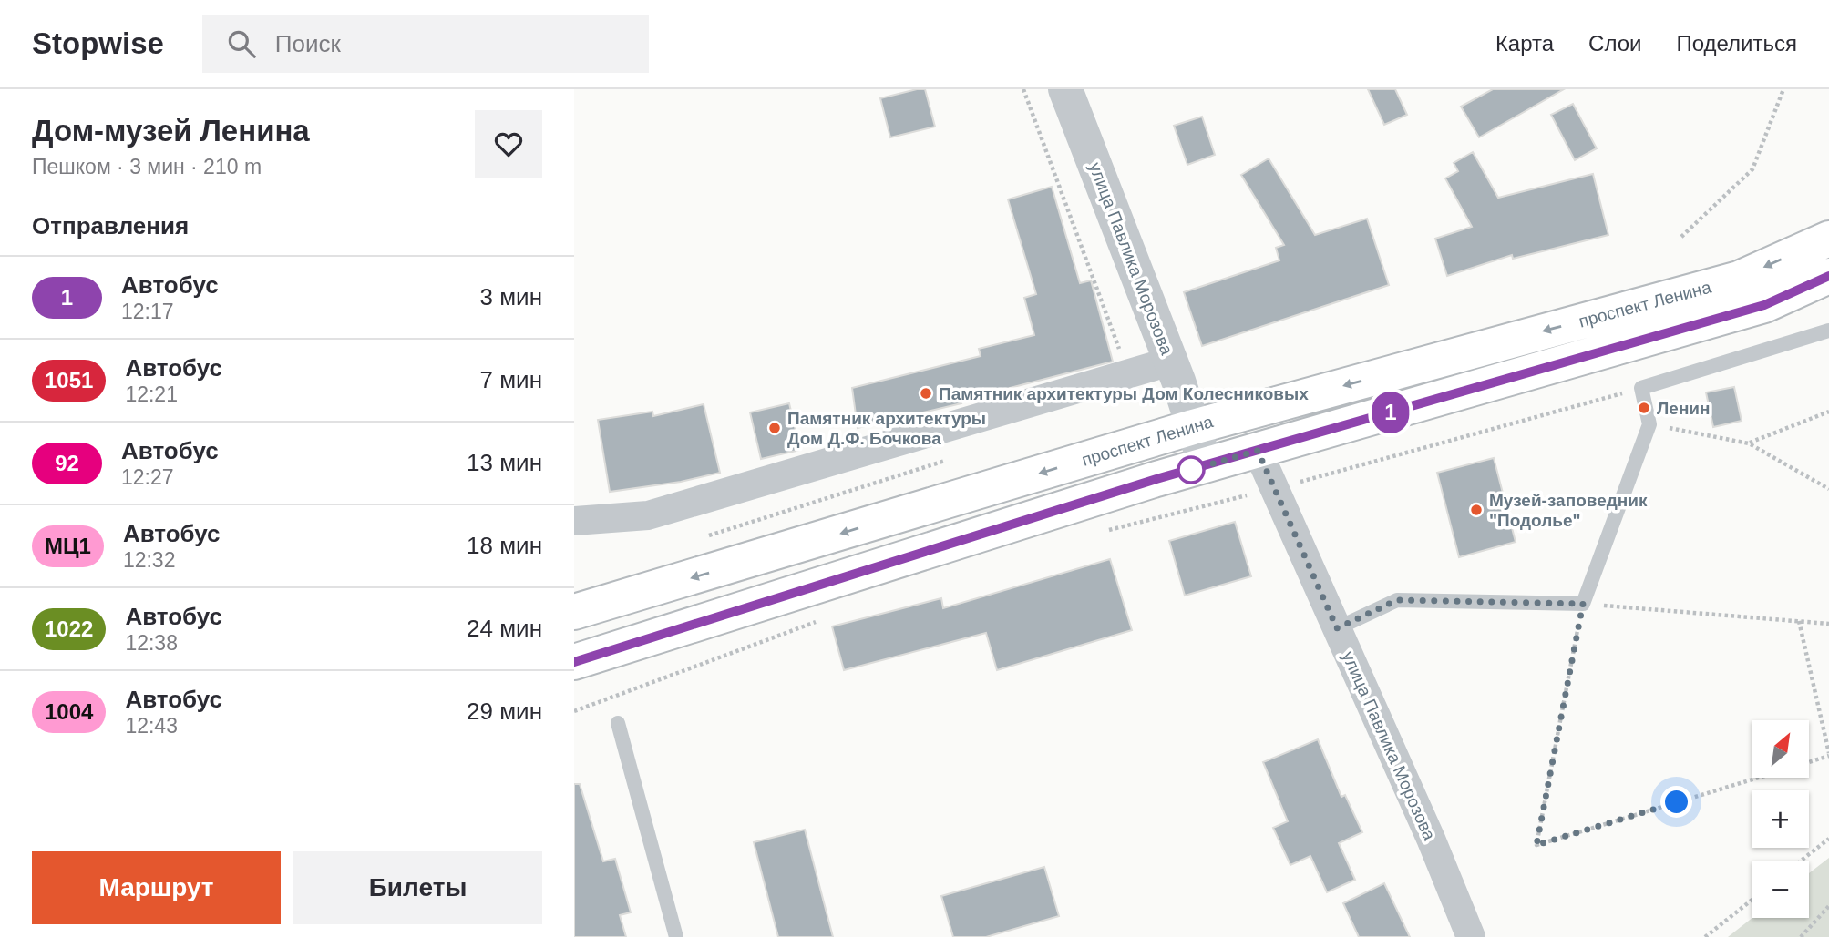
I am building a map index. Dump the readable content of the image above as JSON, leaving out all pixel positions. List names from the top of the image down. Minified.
{"streets":{"main road":["проспект Ленина"],"street":["улица Павлика Морозова"]},"crossings":[["улица Павлика Морозова","проспект Ленина"]],"places":["Памятник архитектуры Дом Колесниковых","Ленин","Памятник архитектуры Дом Д.Ф. Бочкова","Музей-заповедник \"Подолье\""],"lines":["bus line 1"],"north":"top right","page":{"header":"Stopwise","search":"Поиск","nav":["Карта","Слои","Поделиться"],"heading":[["Дом-музей Ленина","Пешком · 3 мин · 210 m"],"Отправления"],"on_map":"1","list":[{"mark":"1","name":"Автобус","note":"12:17","value":"3 мин"},{"mark":"1051","name":"Автобус","note":"12:21","value":"7 мин"},{"mark":"92","name":"Автобус","note":"12:27","value":"13 мин"},{"mark":"МЦ1","name":"Автобус","note":"12:32","value":"18 мин"},{"mark":"1022","name":"Автобус","note":"12:38","value":"24 мин"},{"mark":"1004","name":"Автобус","note":"12:43","value":"29 мин"}],"map_buttons":["+","−"],"buttons":["Маршрут","Билеты"]}}
